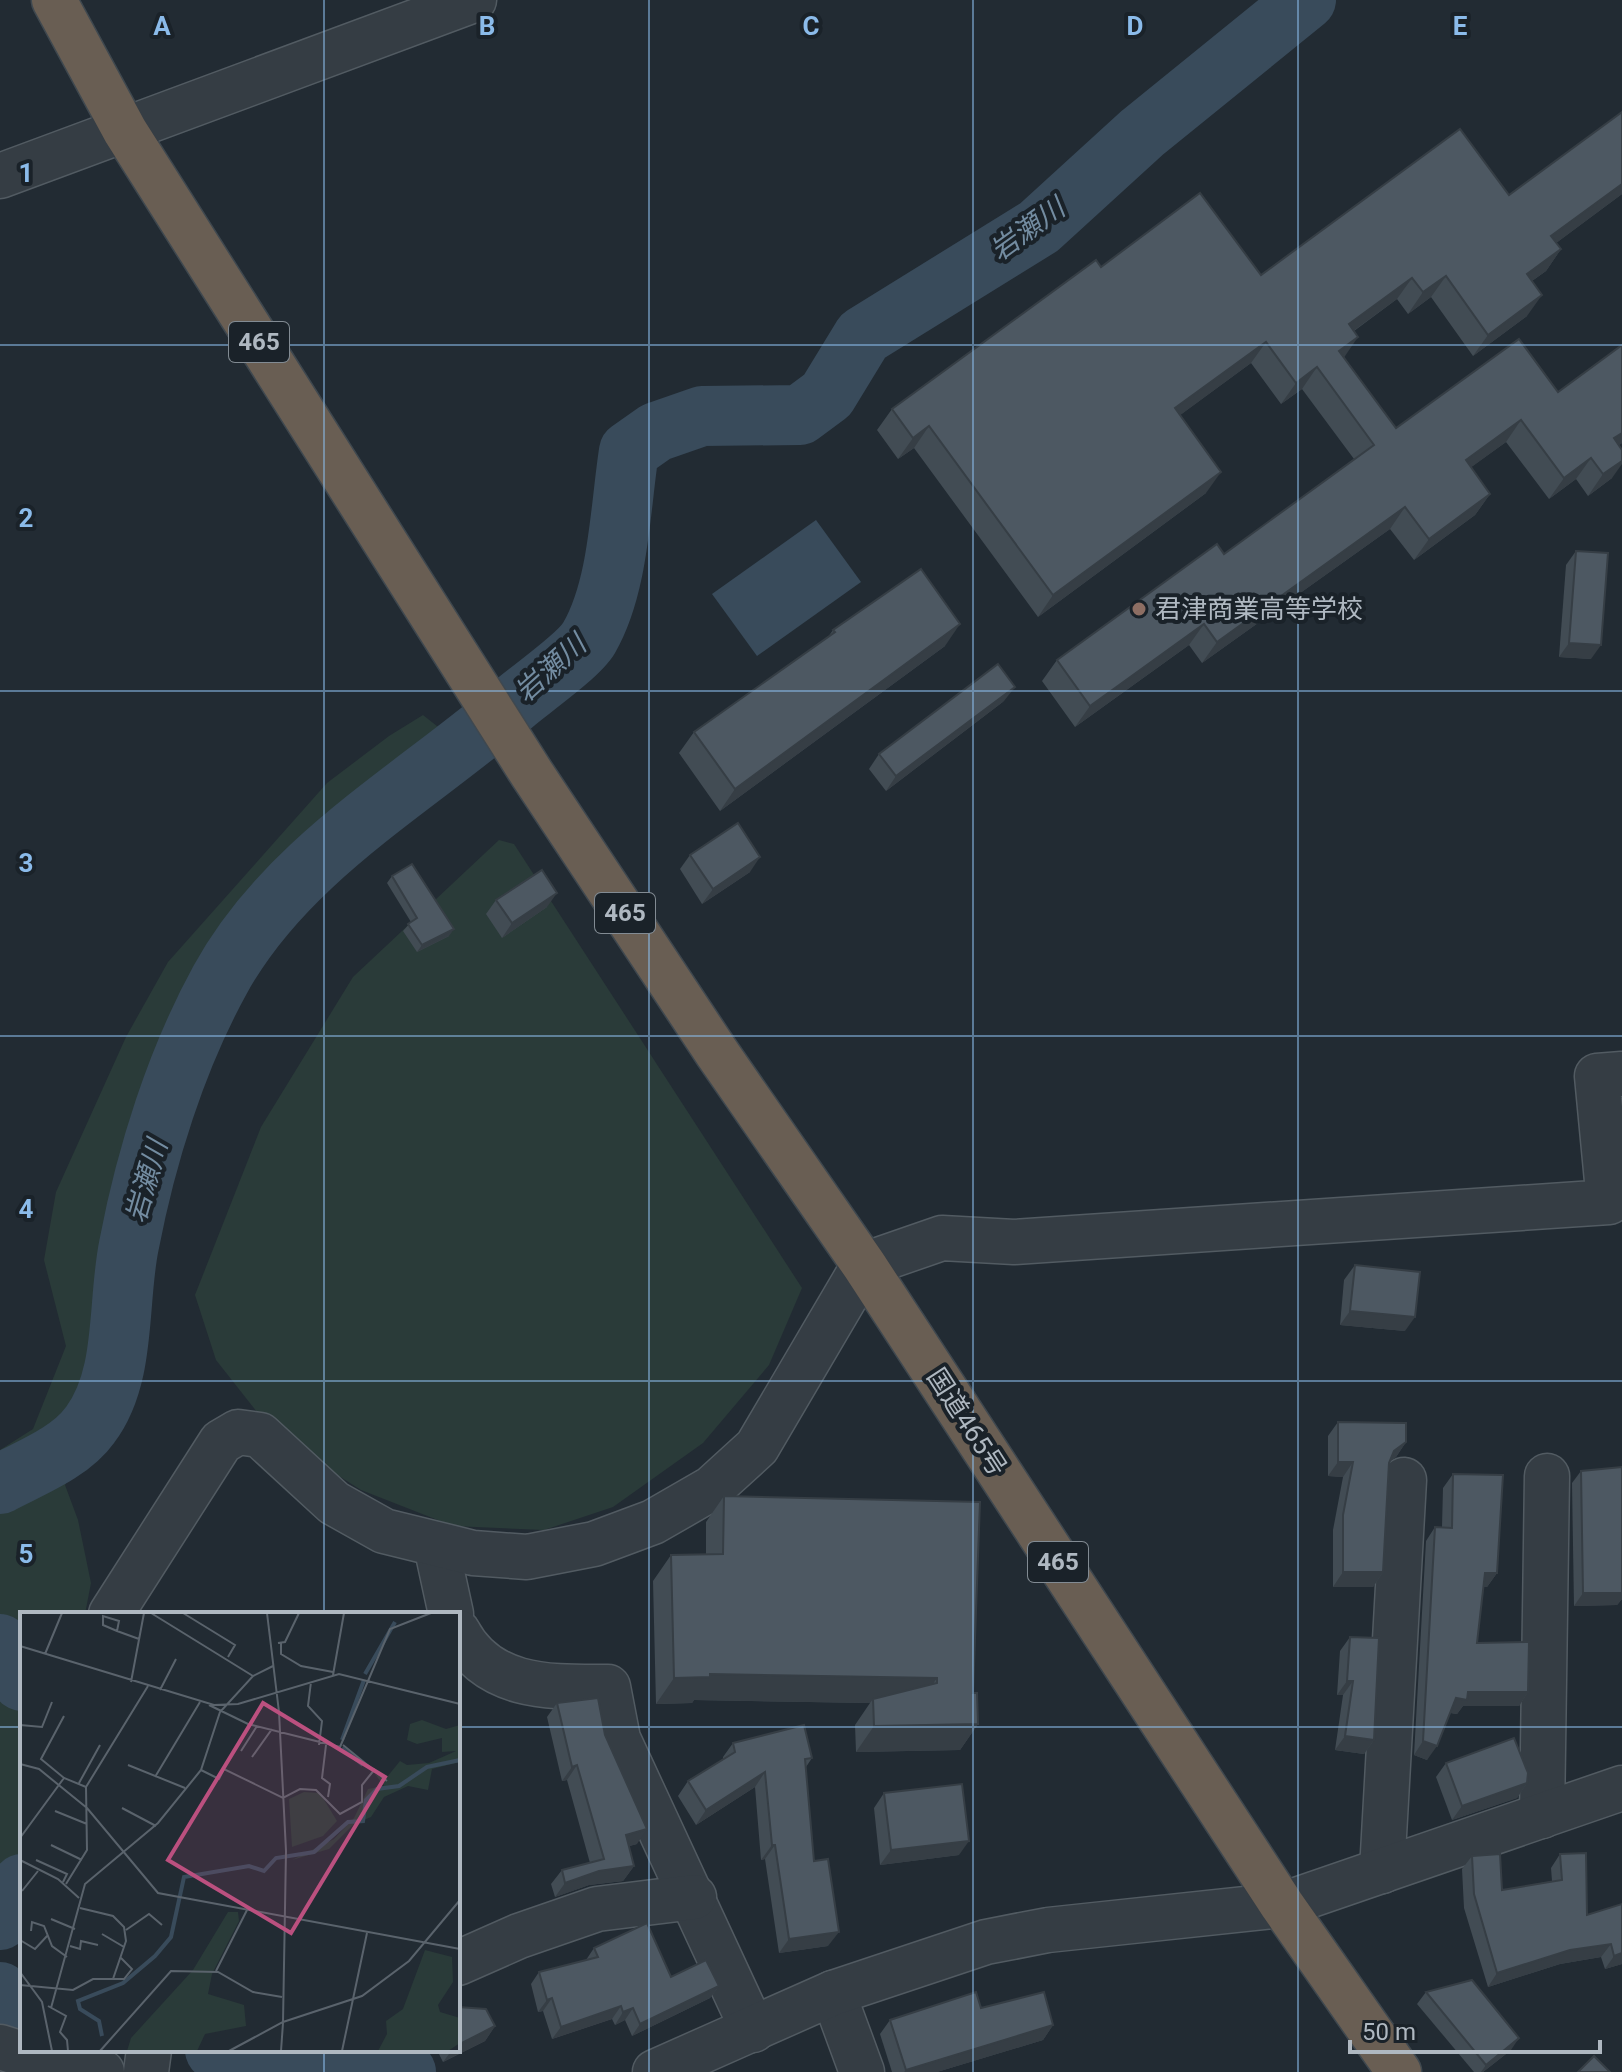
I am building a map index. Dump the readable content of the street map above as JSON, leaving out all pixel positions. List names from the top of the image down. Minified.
{"streets":{"highway":["465","国道465号"]},"crossings":[["465","国道465号"]],"water":["岩瀬川"],"places":["君津商業高等学校"],"scale_bar":"50 m","grid":{"columns":["A","B","C","D","E"],"rows":["1","2","3","4","5"]}}
